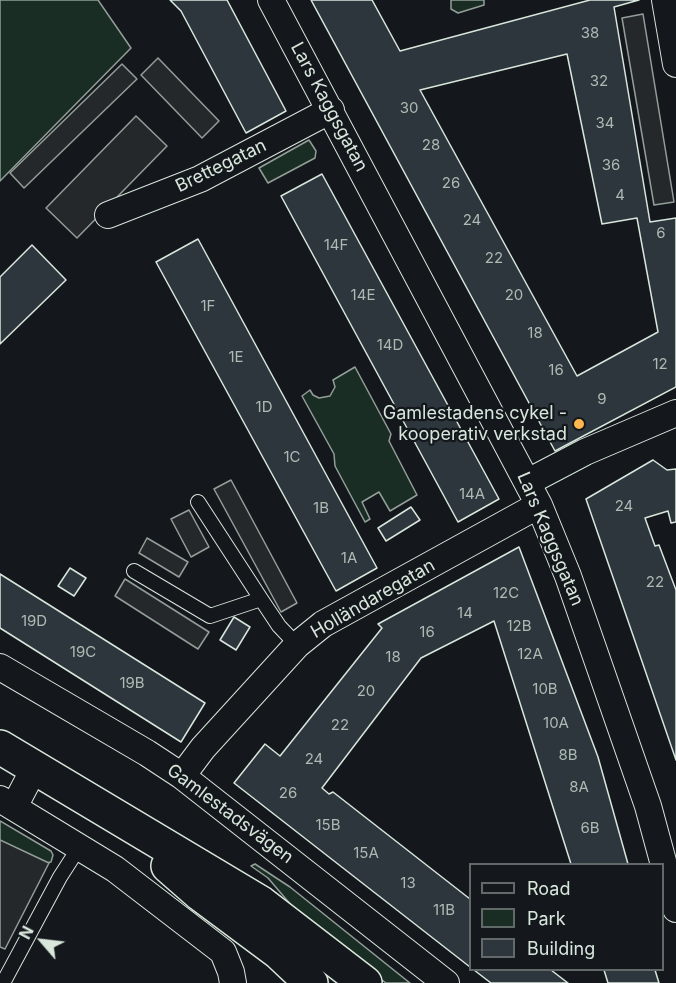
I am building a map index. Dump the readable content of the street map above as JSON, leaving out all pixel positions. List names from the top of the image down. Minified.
{"streets":{"street":["Lars Kaggsgatan","Brettegatan","Holländaregatan","Gamlestadsvägen"]},"crossings":[["Lars Kaggsgatan","Brettegatan"],["Lars Kaggsgatan","Holländaregatan"],["Holländaregatan","Gamlestadsvägen"]],"places":["Gamlestadens cykel - kooperativ verkstad"],"house_numbers":["38","32","30","34","28","36","26","4","24","6","14F","22","14E","20","1F","18","14D","1E","12","16","9","1D","1C","14A","24","1B","1A","22","12C","14","19D","12B","16","19C","12A","18","19B","10B","20","10A","22","8B","24","8A","26","15B","6B","15A","13","11B"],"legend":["Road","Park","Building"],"north":"top left"}
